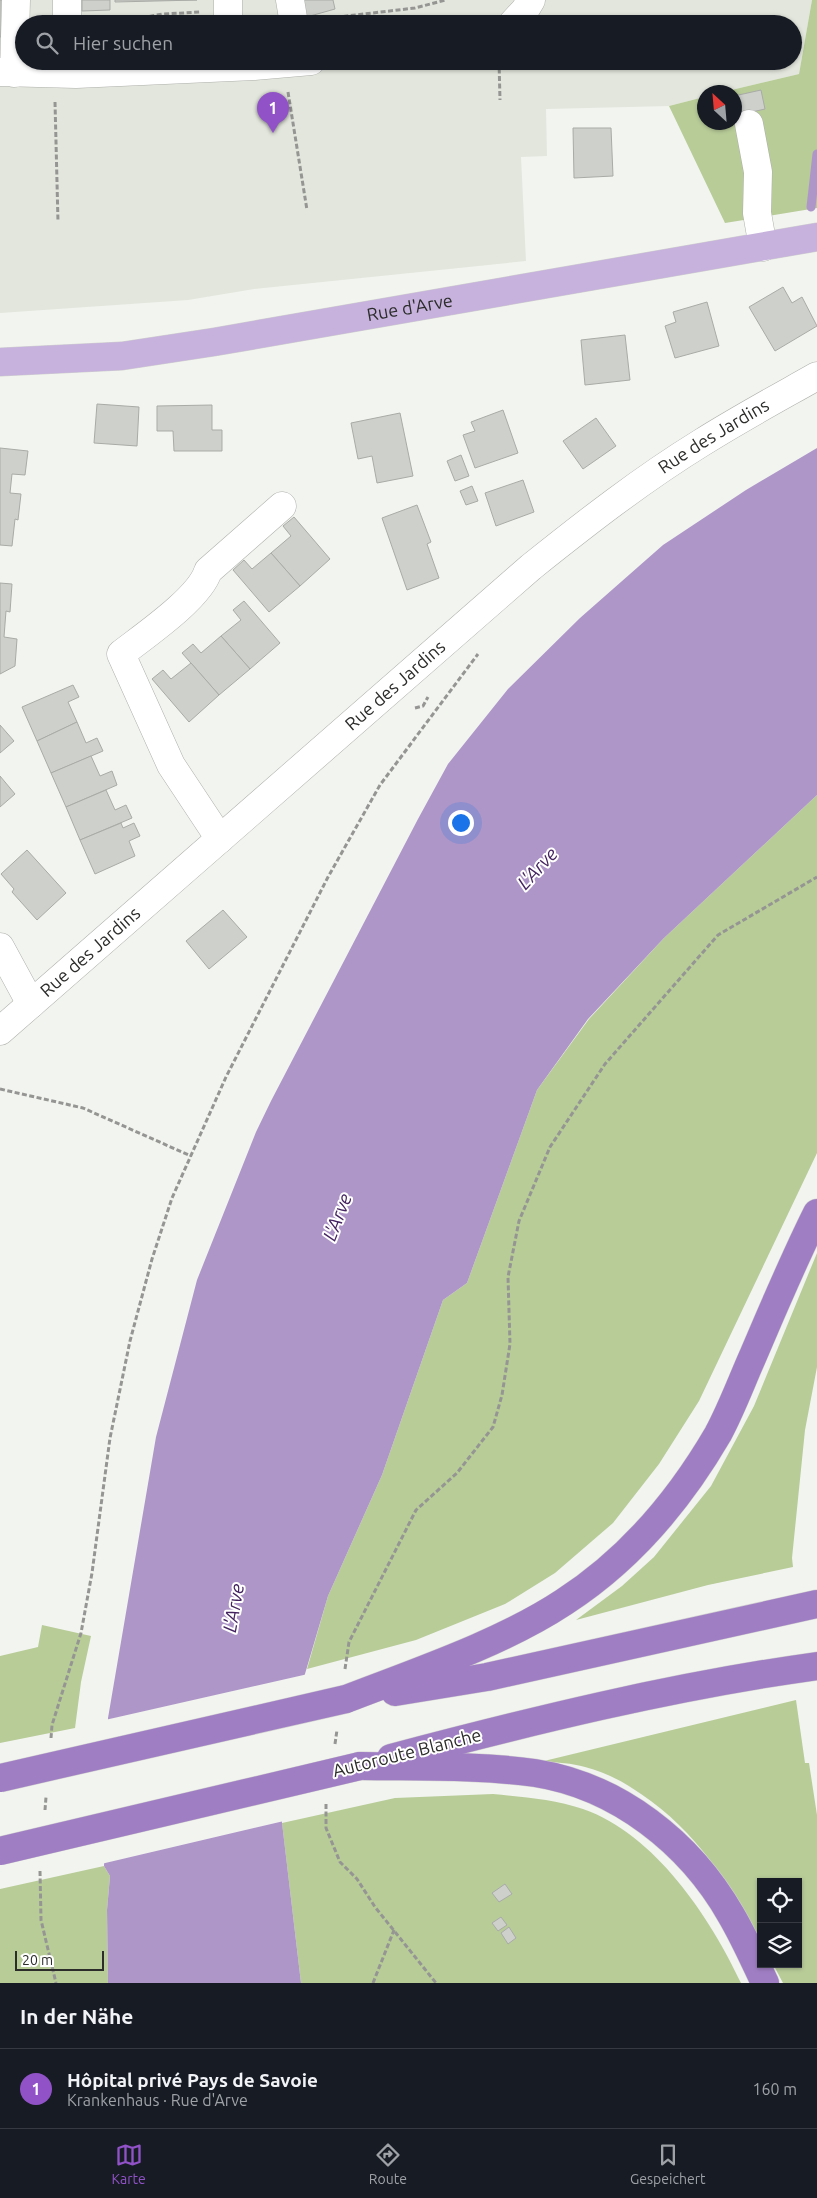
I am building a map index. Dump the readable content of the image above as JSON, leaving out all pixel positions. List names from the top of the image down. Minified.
{"streets":{"highway":["Autoroute Blanche"],"main road":["Rue d'Arve"],"street":["Rue des Jardins"]},"water":["L'Arve"],"scale_bar":"20 m","north":"top left","page":{"search":"Hier suchen","pins":"1","scale":"20 m","heading":"In der Nähe","list":[{"mark":"1","name":"Hôpital privé Pays de Savoie","note":"Krankenhaus · Rue d'Arve","value":"160 m"}],"nav":["Karte","Route","Gespeichert"]}}
